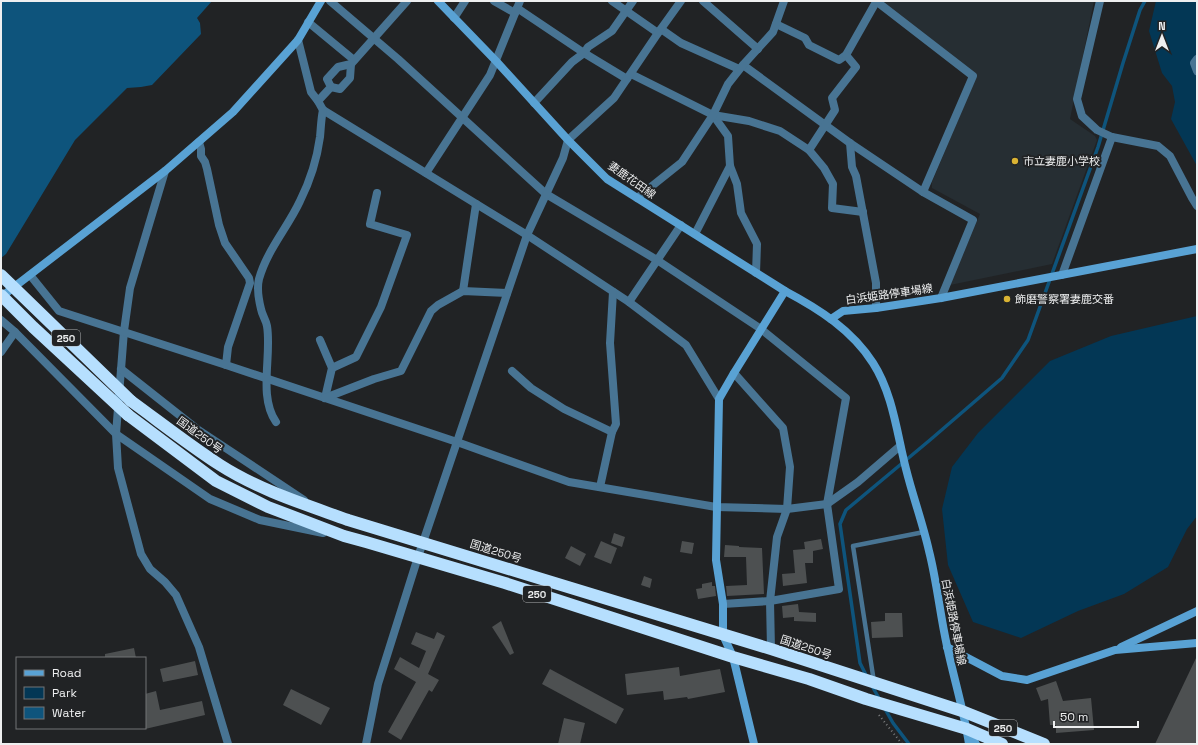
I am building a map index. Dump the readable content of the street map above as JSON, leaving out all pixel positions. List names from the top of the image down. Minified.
{"streets":{"highway":["250","国道250号"],"main road":["妻鹿花田線","白浜姫路停車場線"]},"crossings":[["妻鹿花田線","白浜姫路停車場線"],["白浜姫路停車場線","250"],["白浜姫路停車場線","国道250号"]],"places":["市立妻鹿小学校","飾磨警察署妻鹿交番"],"legend":["Road","Park","Water"],"scale_bar":"50 m","north":"top"}
